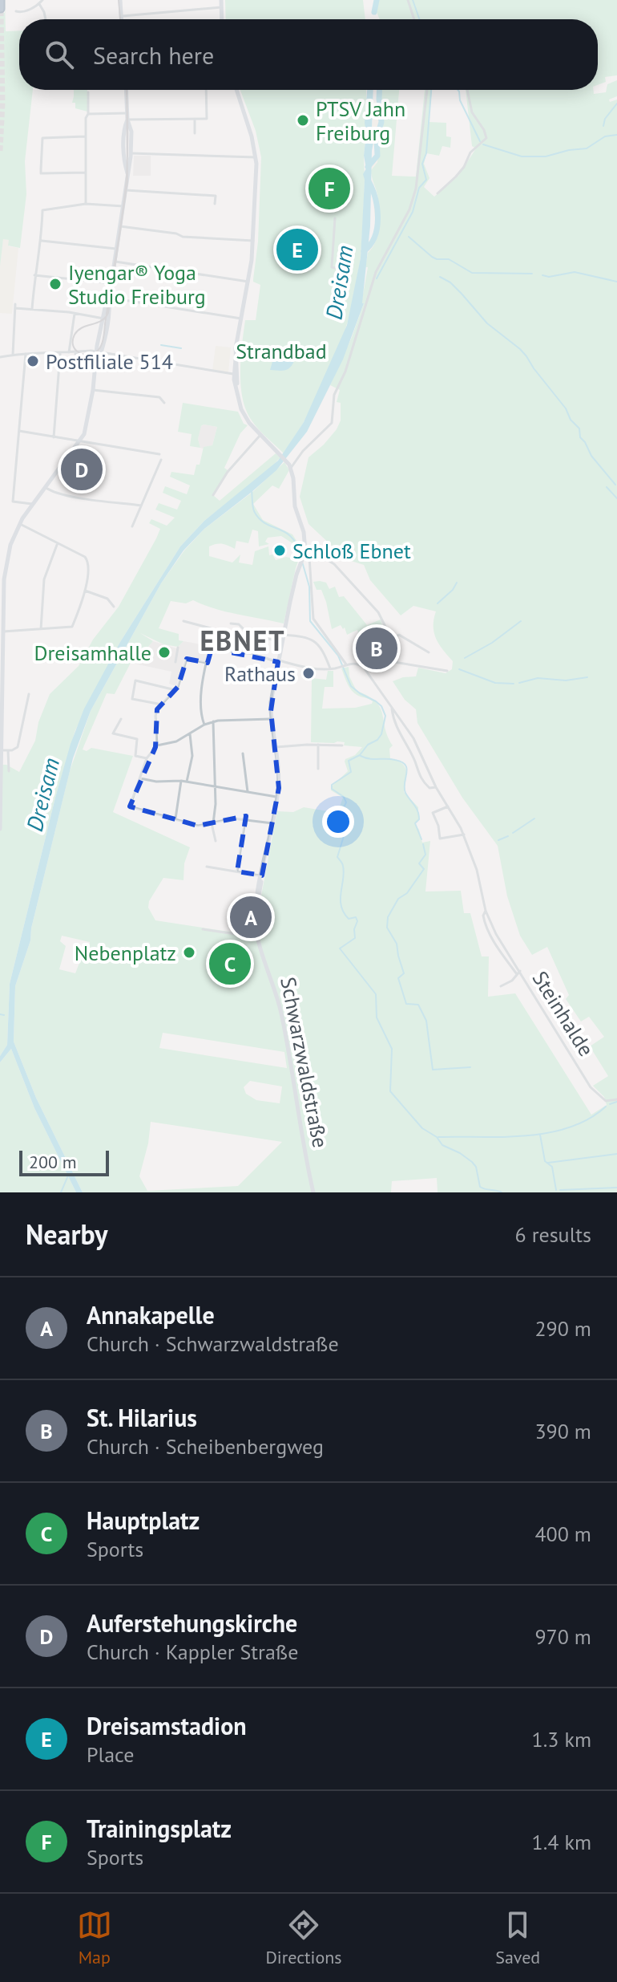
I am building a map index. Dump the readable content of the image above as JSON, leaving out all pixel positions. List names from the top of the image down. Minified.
{"streets":{"main road":["Schwarzwaldstraße"],"street":["Steinhalde"]},"districts":["EBNET"],"water":["Dreisam"],"parks":["Strandbad"],"places":["PTSV Jahn Freiburg","Iyengar® Yoga Studio Freiburg","Postfiliale 514","Schloß Ebnet","Dreisamhalle","Rathaus","Nebenplatz"],"scale_bar":"200 m","page":{"search":"Search here","pins":["F","E","D","B","A","C"],"scale":"200 m","heading":["Nearby","6 results"],"list":[{"mark":"A","name":"Annakapelle","note":"Church · Schwarzwaldstraße","value":"290 m"},{"mark":"B","name":"St. Hilarius","note":"Church · Scheibenbergweg","value":"390 m"},{"mark":"C","name":"Hauptplatz","note":"Sports","value":"400 m"},{"mark":"D","name":"Auferstehungskirche","note":"Church · Kappler Straße","value":"970 m"},{"mark":"E","name":"Dreisamstadion","note":"Place","value":"1.3 km"},{"mark":"F","name":"Trainingsplatz","note":"Sports","value":"1.4 km"}],"nav":["Map","Directions","Saved"]}}
